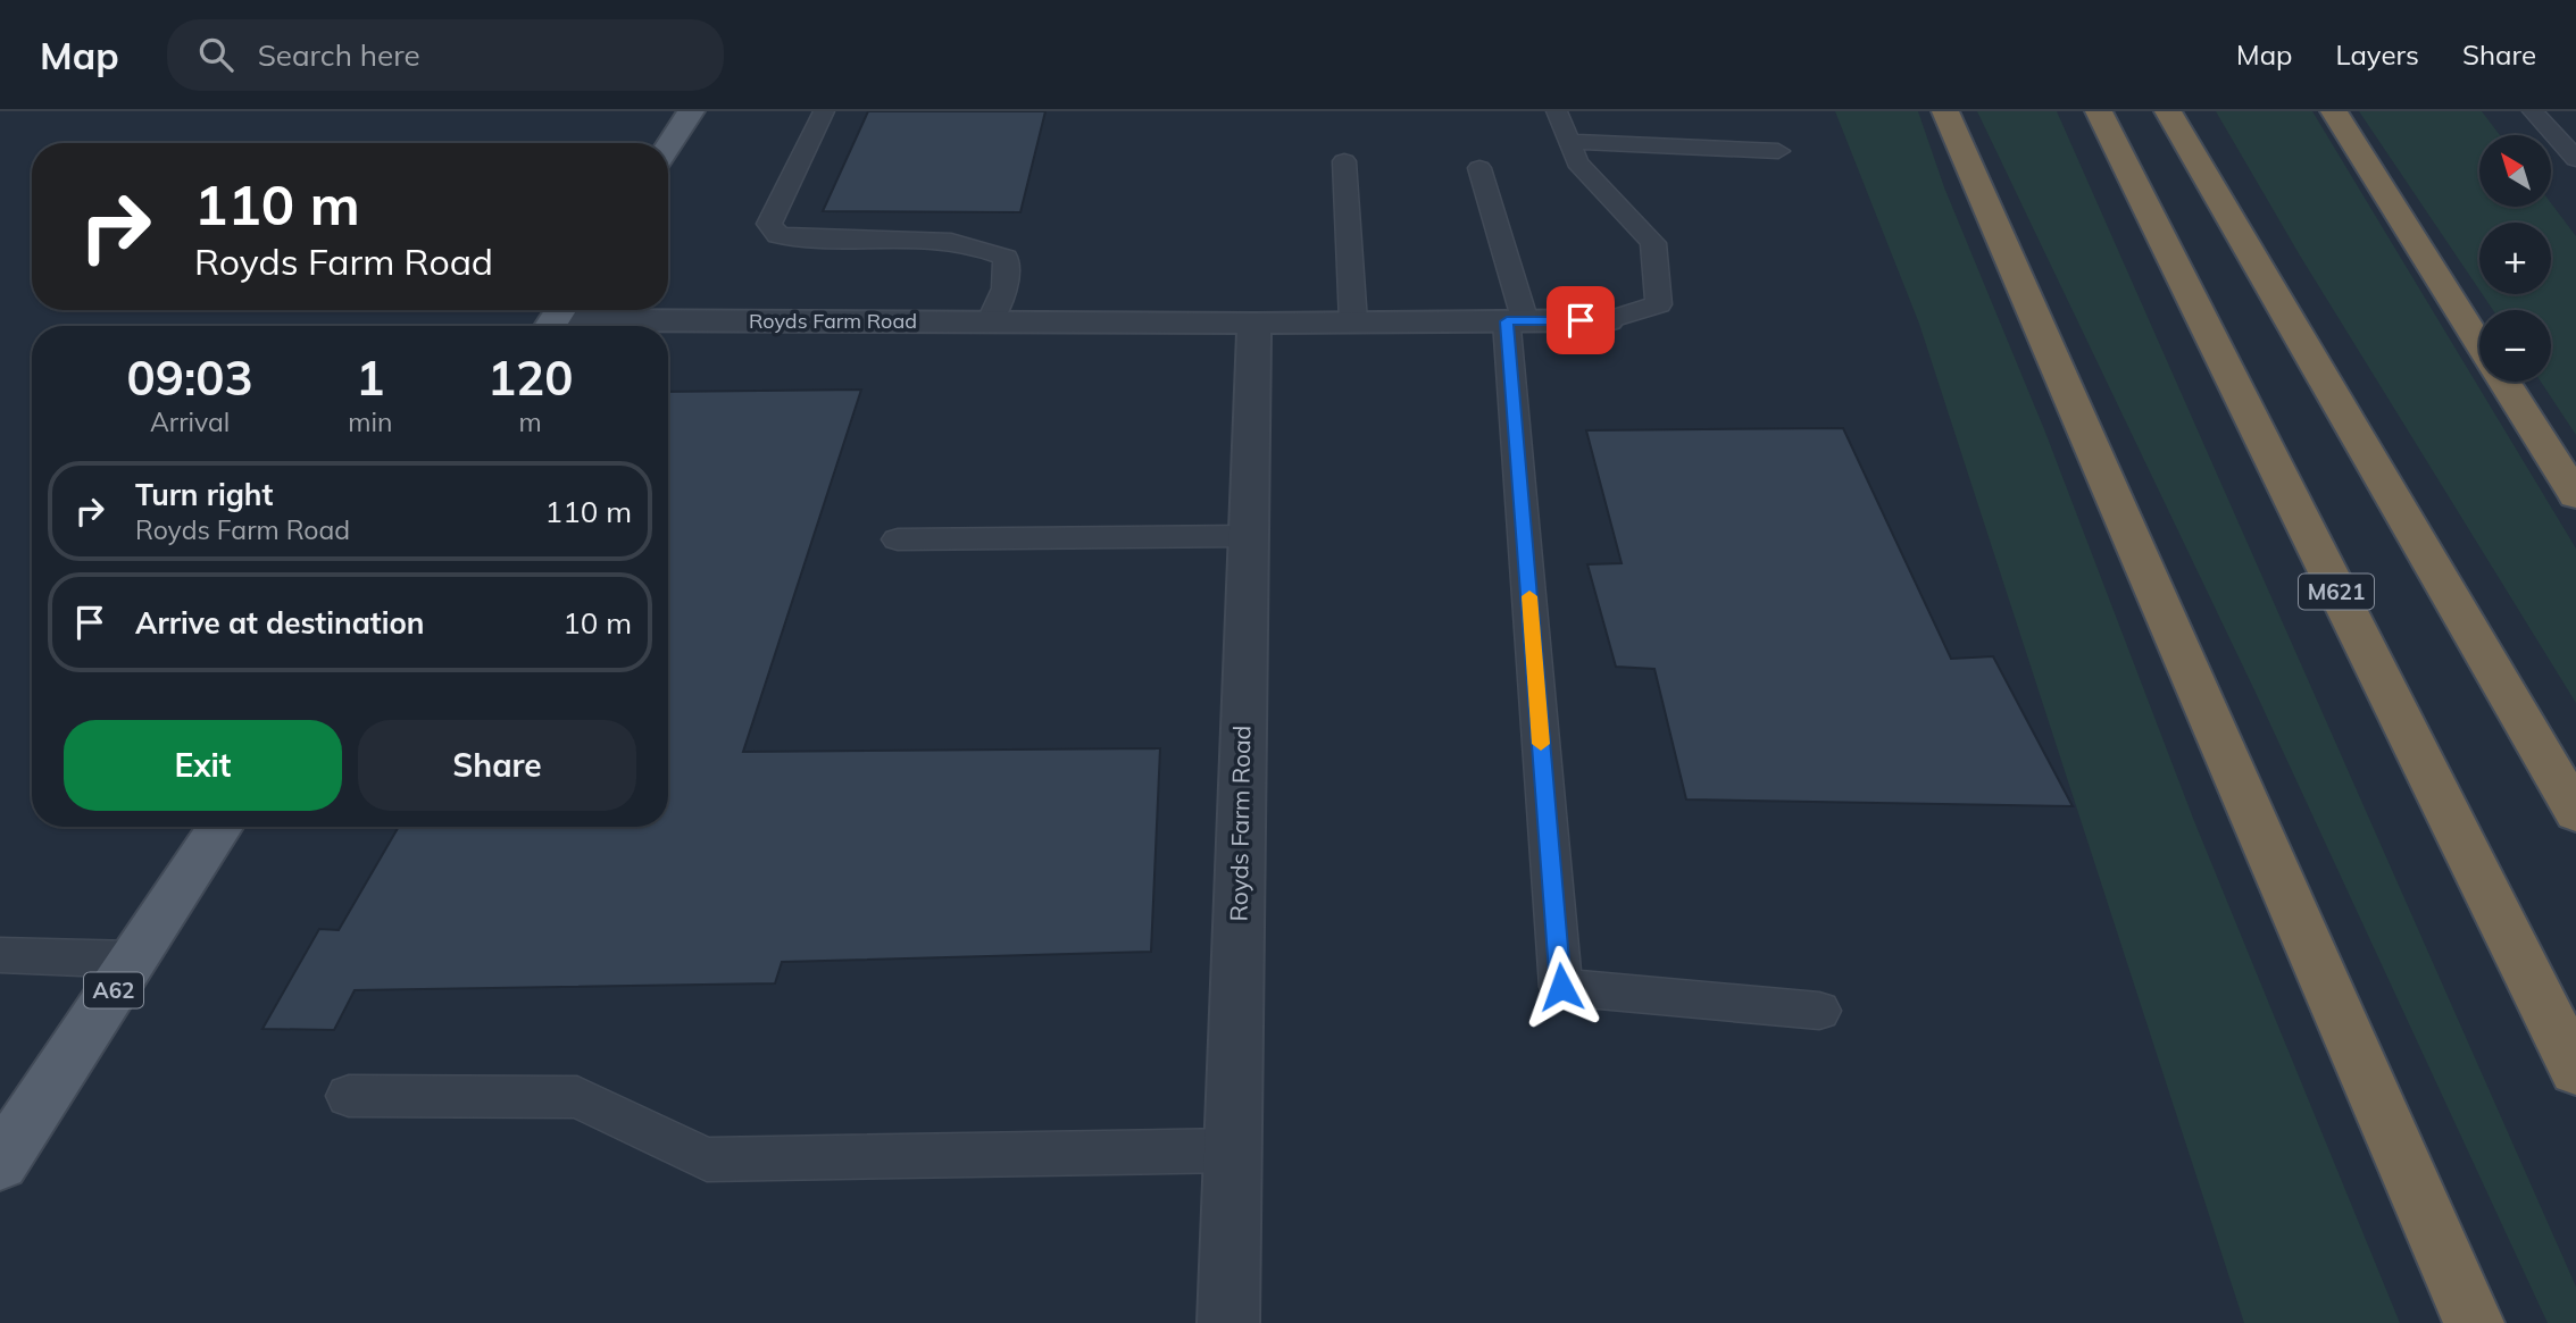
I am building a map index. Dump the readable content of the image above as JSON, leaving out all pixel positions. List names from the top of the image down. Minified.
{"streets":{"highway":["M621"],"main road":["A62"],"street":["Royds Farm Road"]},"north":"top left","page":{"header":"Map","search":"Search here","nav":["Map","Layers","Share"],"map_buttons":["+","−"],"turn":["110 m","Royds Farm Road"],"eta":["09:03","Arrival","1","min","120","m"],"list":[{"name":"Turn right","note":"Royds Farm Road","value":"110 m"},{"name":"Arrive at destination","value":"10 m"}],"buttons":["Exit","Share"]}}
